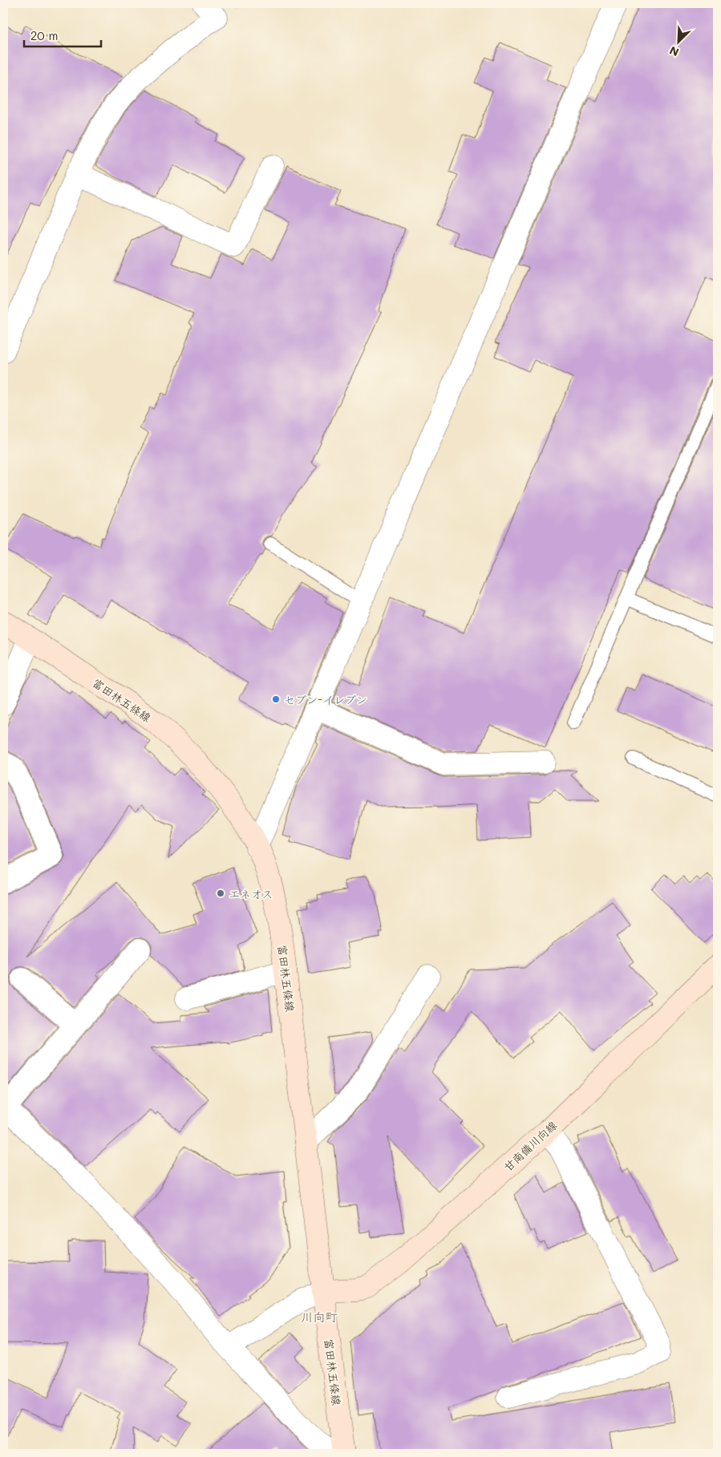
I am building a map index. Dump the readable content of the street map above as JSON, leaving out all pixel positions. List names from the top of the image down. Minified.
{"streets":{"main road":["富田林五條線","甘南備川向線"]},"crossings":[["富田林五條線","甘南備川向線"]],"districts":["川向町"],"places":["セブン-イレブン","エネオス"],"scale_bar":"20 m","north":"bottom left"}
